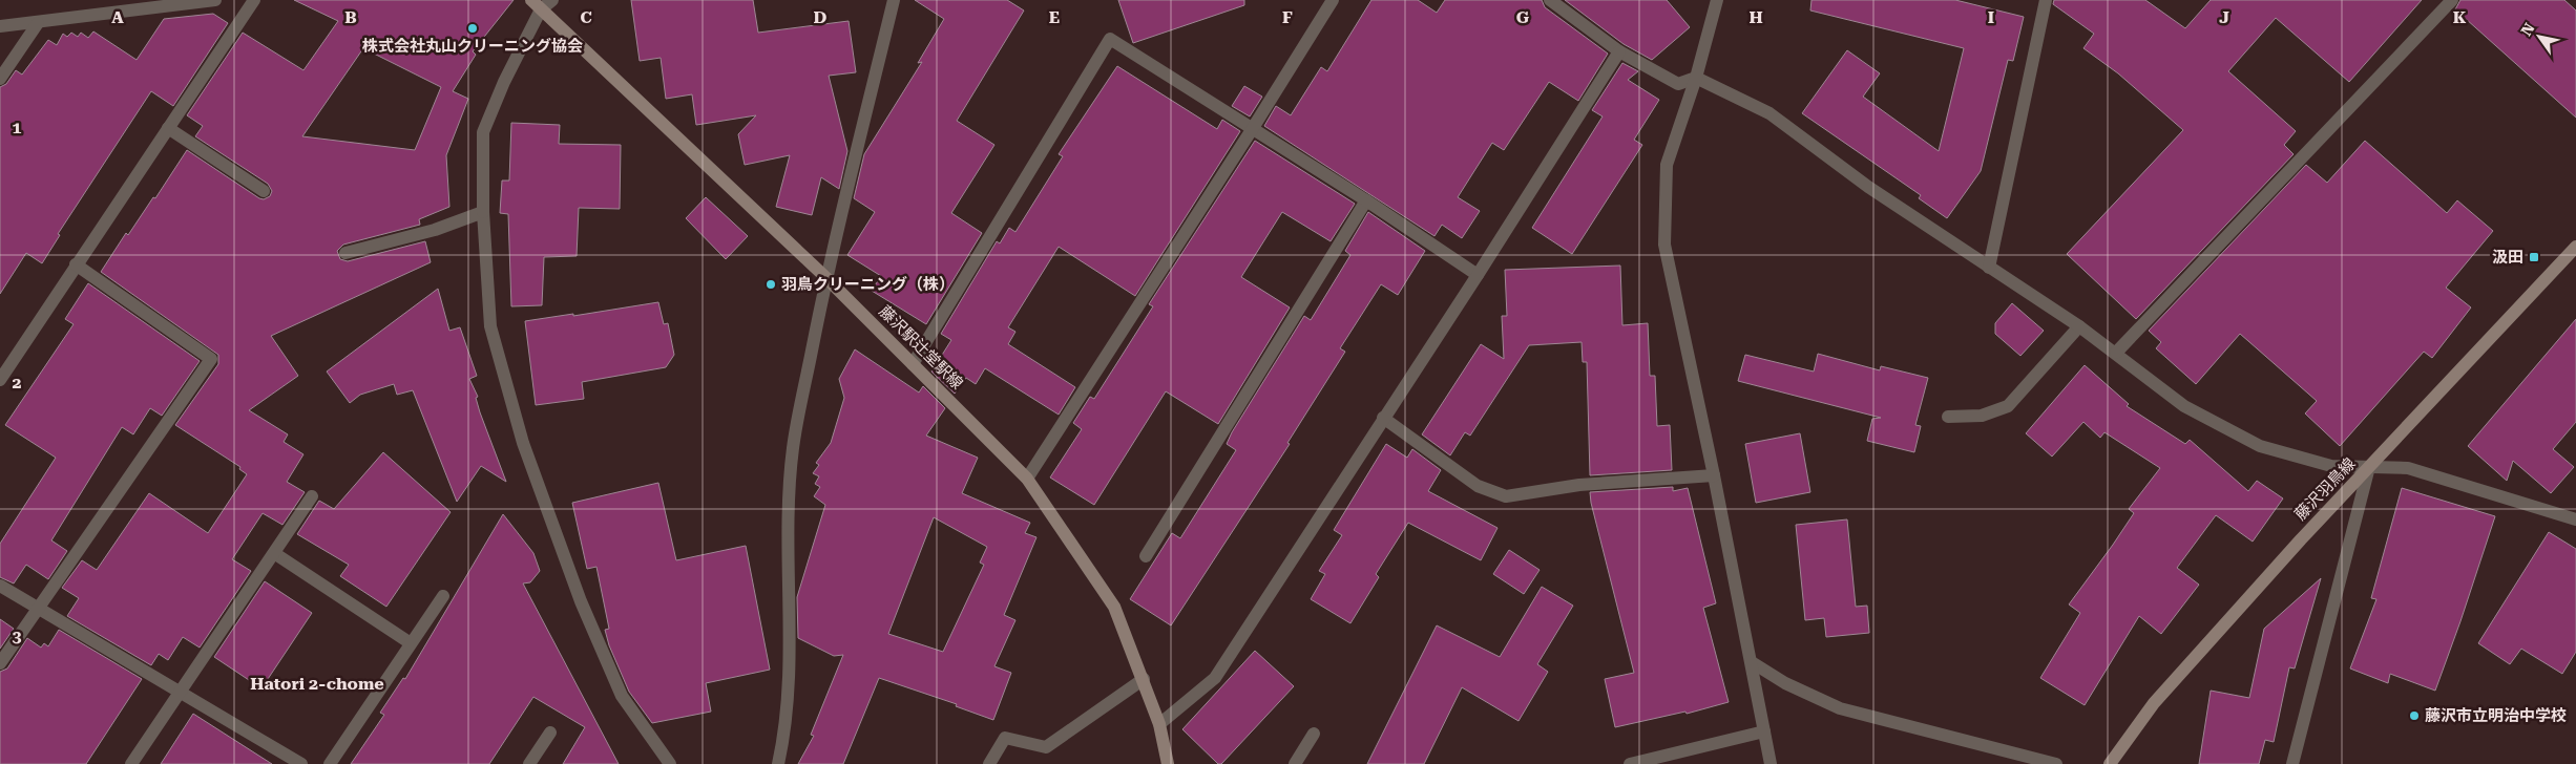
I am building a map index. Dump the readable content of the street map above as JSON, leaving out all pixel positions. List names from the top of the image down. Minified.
{"streets":{"main road":["藤沢駅辻堂駅線","藤沢羽鳥線"]},"districts":["Hatori 2-chome"],"places":{"other":["株式会社丸山クリーニング協会","羽鳥クリーニング（株）","藤沢市立明治中学校"],"transit":["汲田"]},"north":"top left","grid":{"columns":["A","B","C","D","E","F","G","H","I","J","K"],"rows":["1","2","3"]}}
